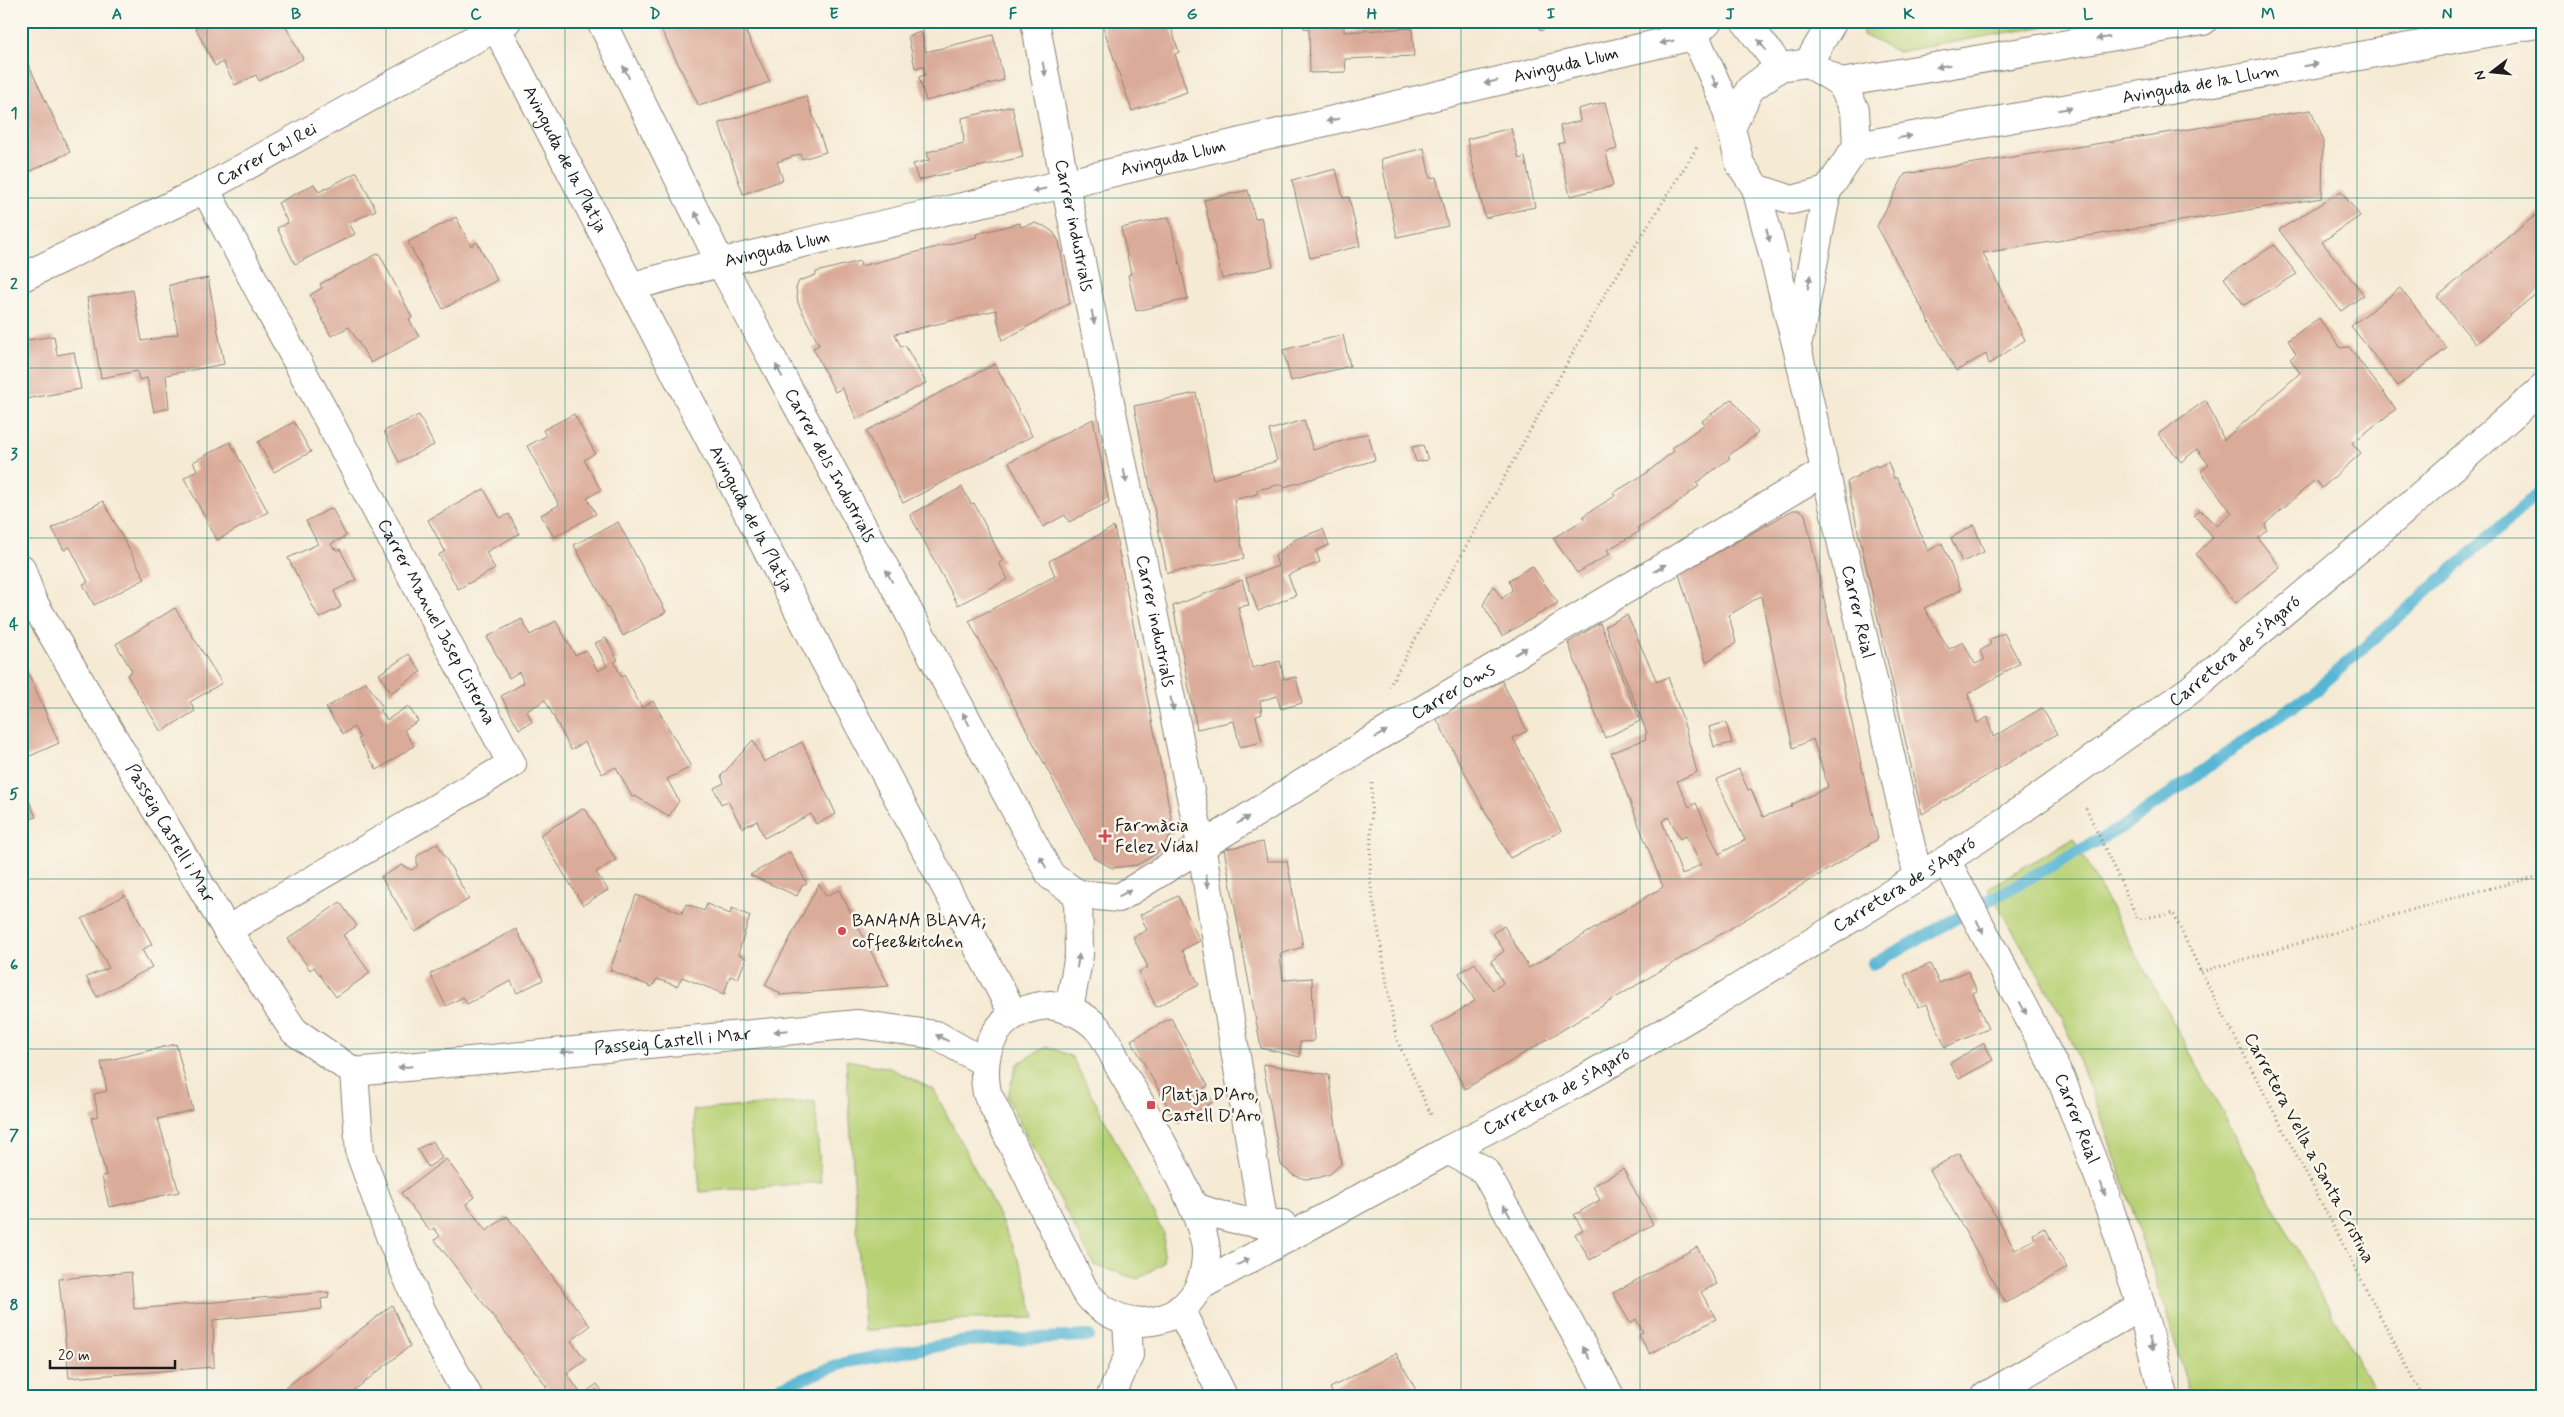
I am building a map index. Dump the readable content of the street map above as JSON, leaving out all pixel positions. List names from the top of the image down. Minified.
{"streets":{"street":["Avinguda Llum","Avinguda de la Llum","Carrer Cal Rei","Avinguda de la Platja","Carrer industrials","Carrer dels Industrials","Carrer Reial","Carrer Manuel Josep Cisterna","Carretera de s'Agaró","Carrer Oms","Passeig Castell i Mar"],"path":["Carretera Vella a Santa Cristina"]},"crossings":[["Avinguda Llum","Avinguda de la Platja"],["Avinguda Llum","Carrer industrials"],["Avinguda Llum","Carrer dels Industrials"],["Avinguda de la Llum","Carrer Reial"],["Carrer Cal Rei","Avinguda de la Platja"],["Carrer Cal Rei","Carrer Manuel Josep Cisterna"],["Carrer industrials","Carrer Oms"],["Carrer dels Industrials","Carrer Oms"],["Carrer Reial","Carretera de s'Agaró"],["Carrer Reial","Carrer Oms"],["Carrer Manuel Josep Cisterna","Passeig Castell i Mar"]],"one_way":["Avinguda Llum","Carrer dels Industrials","Carrer Oms","Passeig Castell i Mar"],"places":{"health":["Farmàcia Felez Vidal"],"other":["BANANA BLAVA; coffee&kitchen"],"transit":["Platja D'Aro, Castell D'Aro"]},"scale_bar":"20 m","north":"left","grid":{"columns":["A","B","C","D","E","F","G","H","I","J","K","L","M","N"],"rows":["1","2","3","4","5","6","7","8"]}}
